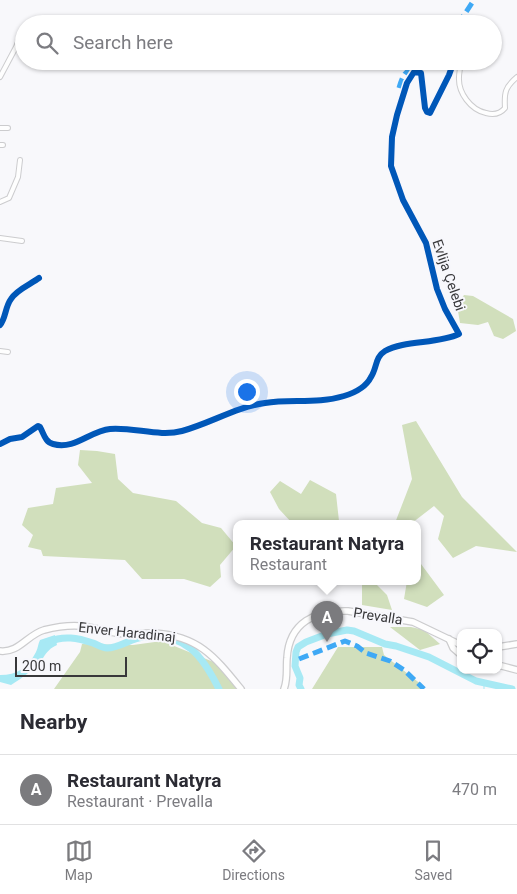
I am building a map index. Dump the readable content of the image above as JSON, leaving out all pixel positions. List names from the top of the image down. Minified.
{"streets":{"main road":["Prevalla","Enver Haradinaj"],"street":["Evlija Çelebi"]},"scale_bar":"200 m","page":{"search":"Search here","popup":["Restaurant Natyra","Restaurant"],"pins":"A","scale":"200 m","heading":"Nearby","list":[{"mark":"A","name":"Restaurant Natyra","note":"Restaurant · Prevalla","value":"470 m"}],"nav":["Map","Directions","Saved"]}}
